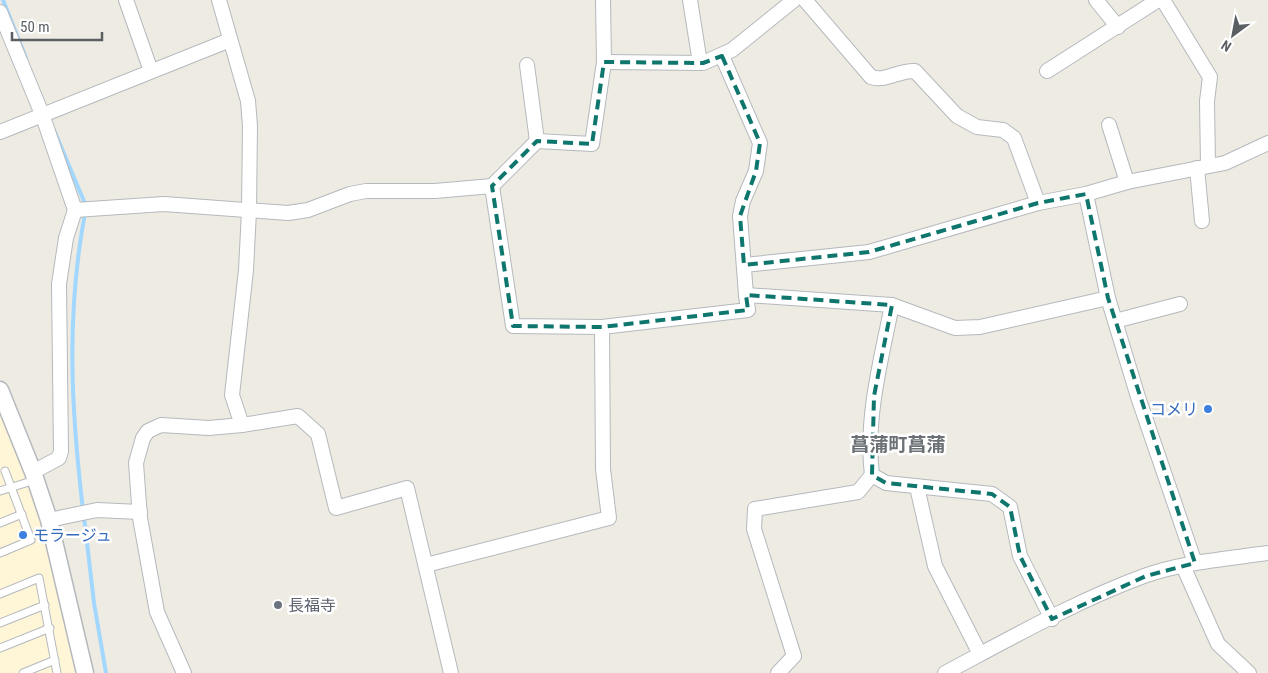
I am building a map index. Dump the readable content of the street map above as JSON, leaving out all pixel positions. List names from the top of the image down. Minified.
{"districts":["菖蒲町菖蒲"],"places":["コメリ","モラージュ","長福寺"],"scale_bar":"50 m","north":"bottom left"}
